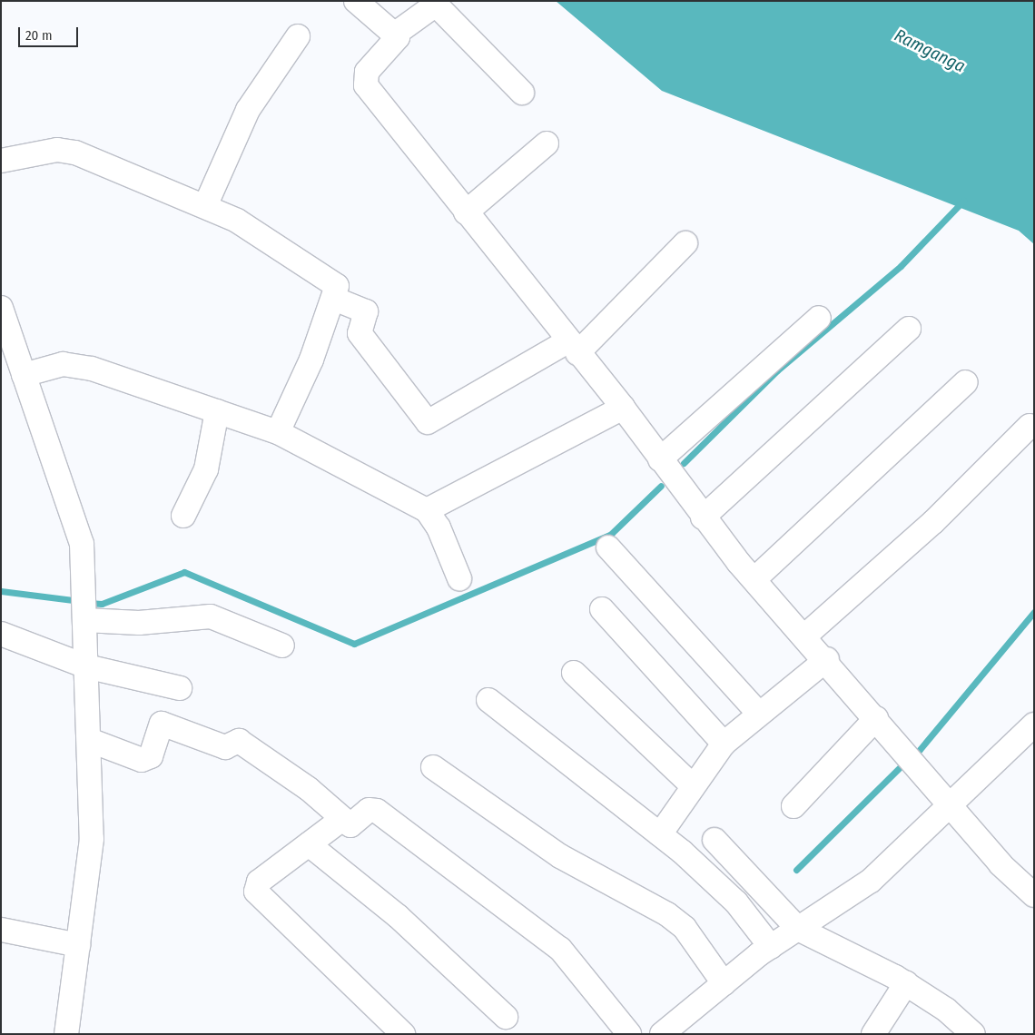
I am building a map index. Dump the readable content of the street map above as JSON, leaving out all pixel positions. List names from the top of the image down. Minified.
{"water":["Ramganga"],"scale_bar":"20 m"}
